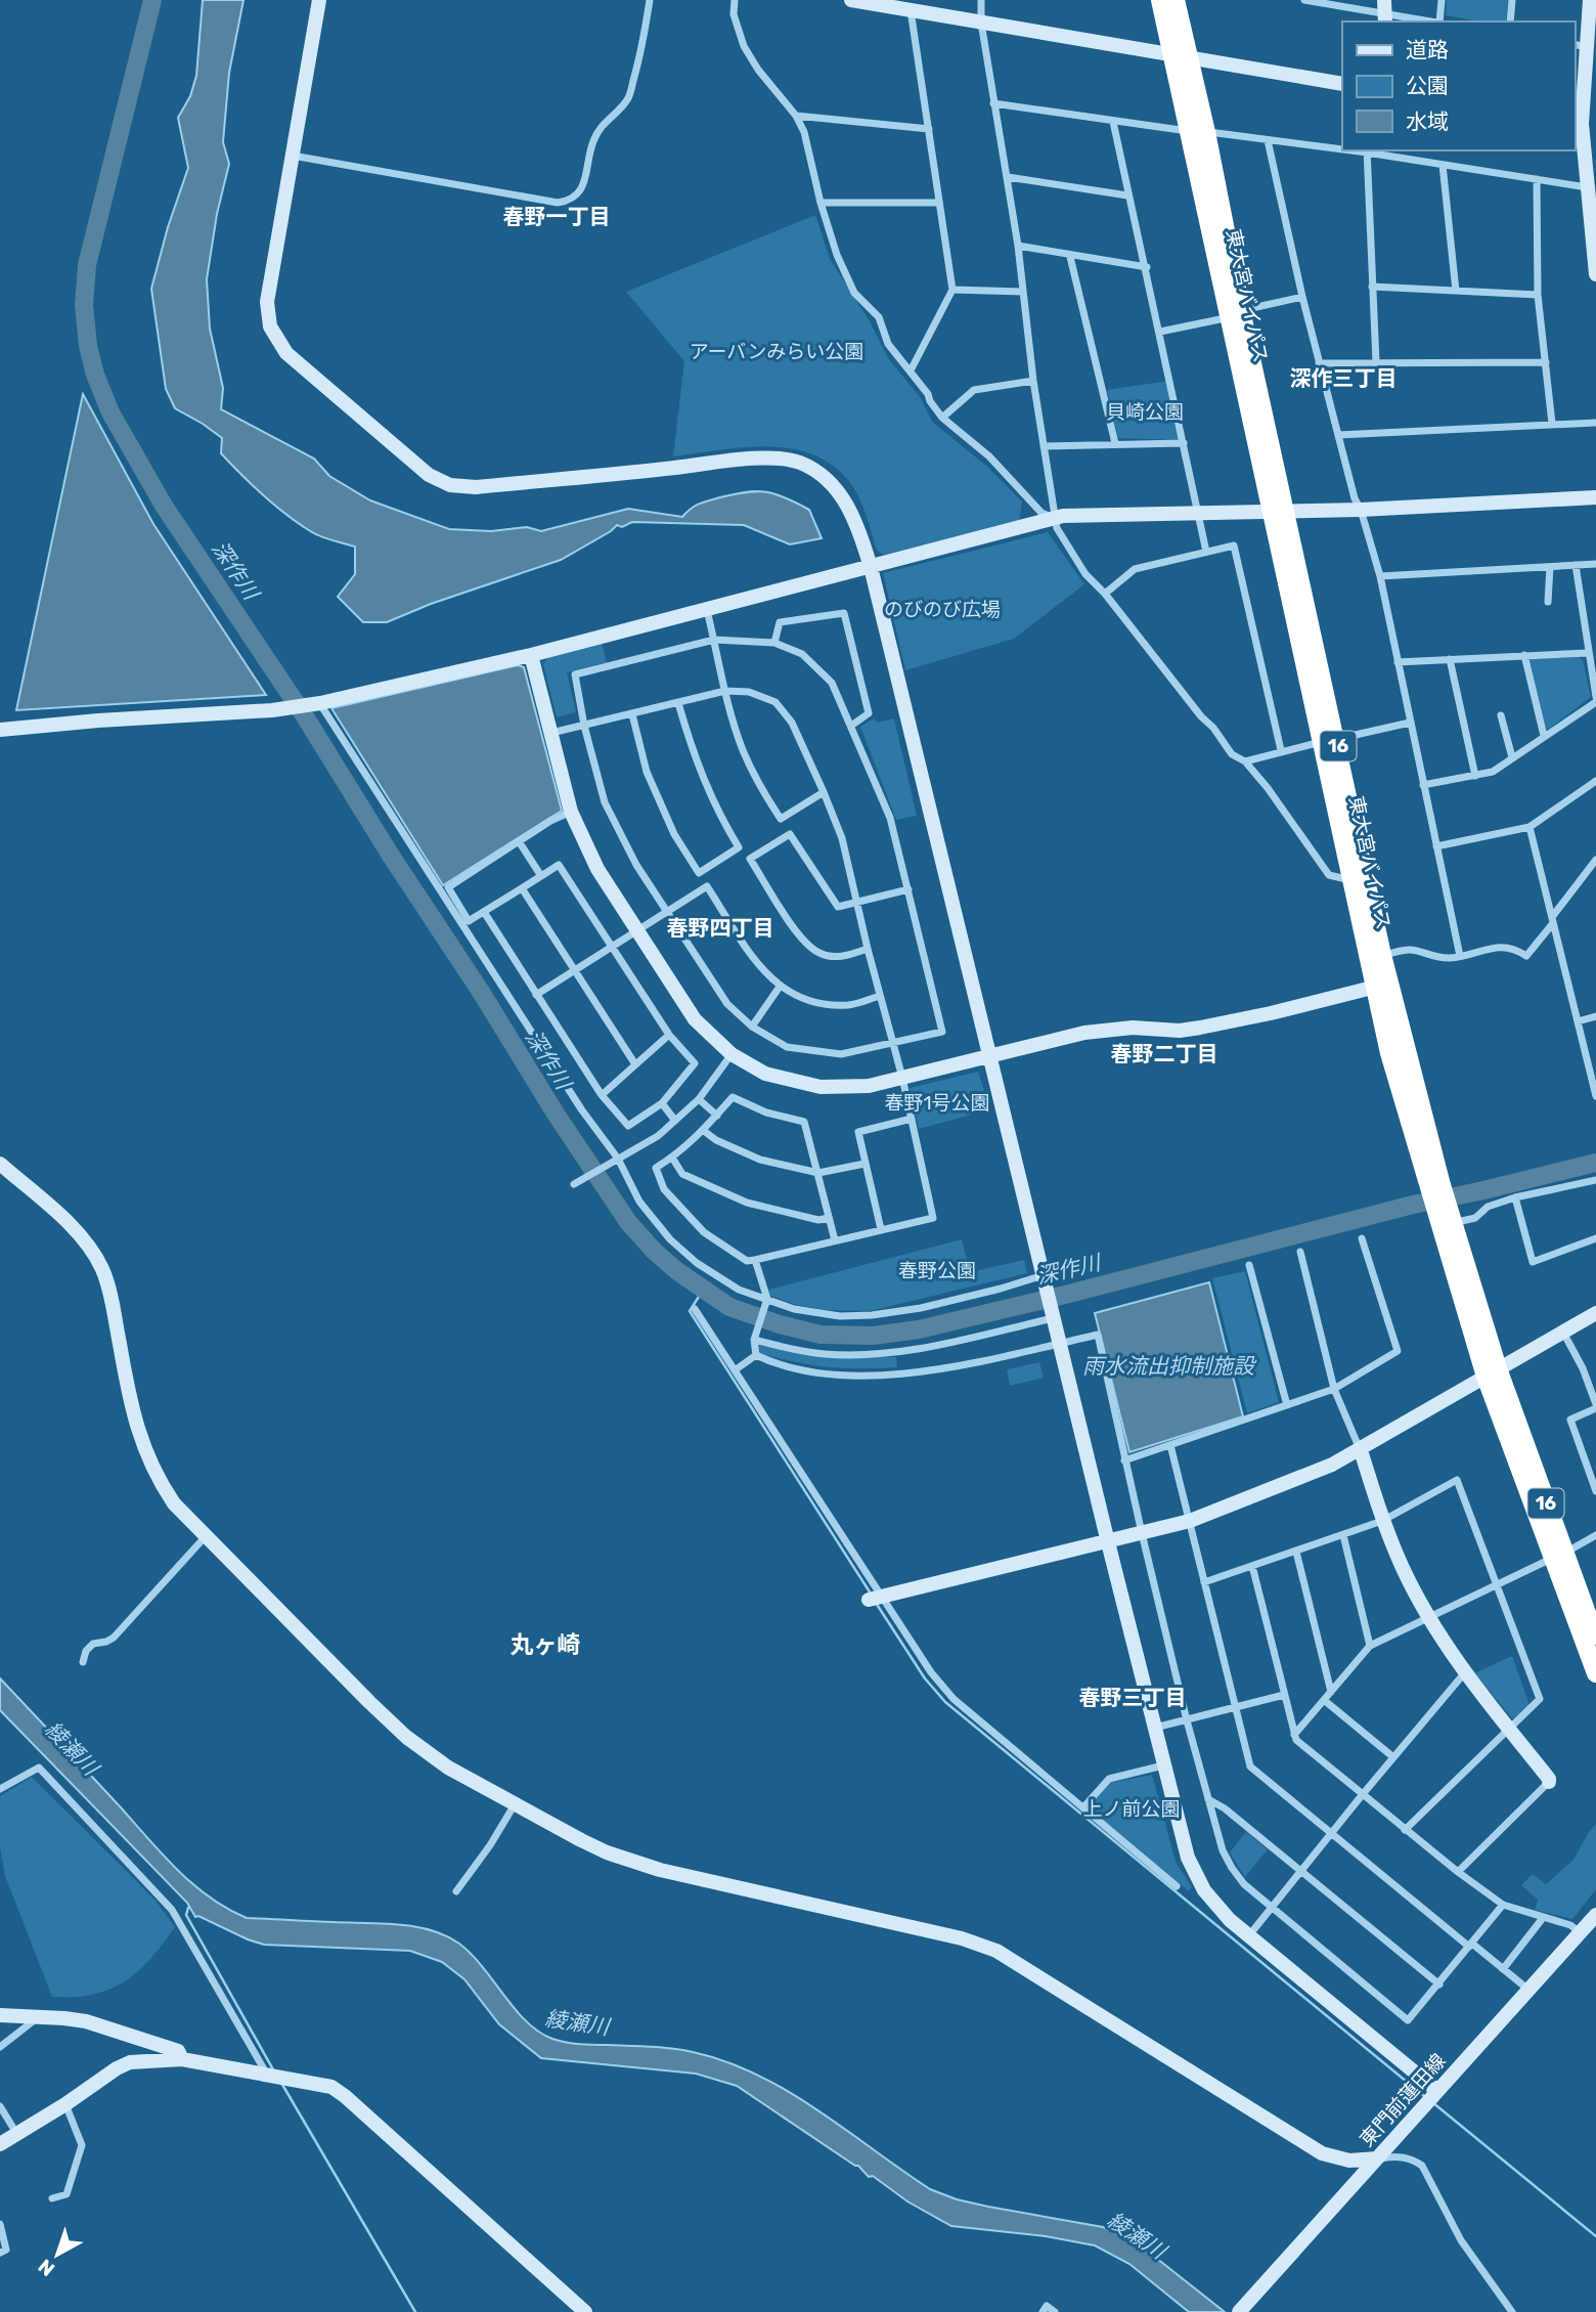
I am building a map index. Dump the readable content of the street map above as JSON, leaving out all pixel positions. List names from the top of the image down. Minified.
{"streets":{"highway":["東大宮バイパス","16"],"street":["東門前蓮田線"]},"districts":["春野一丁目","深作三丁目","春野四丁目","春野二丁目","丸ヶ崎","春野三丁目"],"water":["深作川","雨水流出抑制施設","綾瀬川"],"parks":["アーバンみらい公園","貝崎公園","のびのび広場","春野1号公園","春野公園","上ノ前公園"],"legend":["道路","公園","水域"],"north":"bottom left"}
